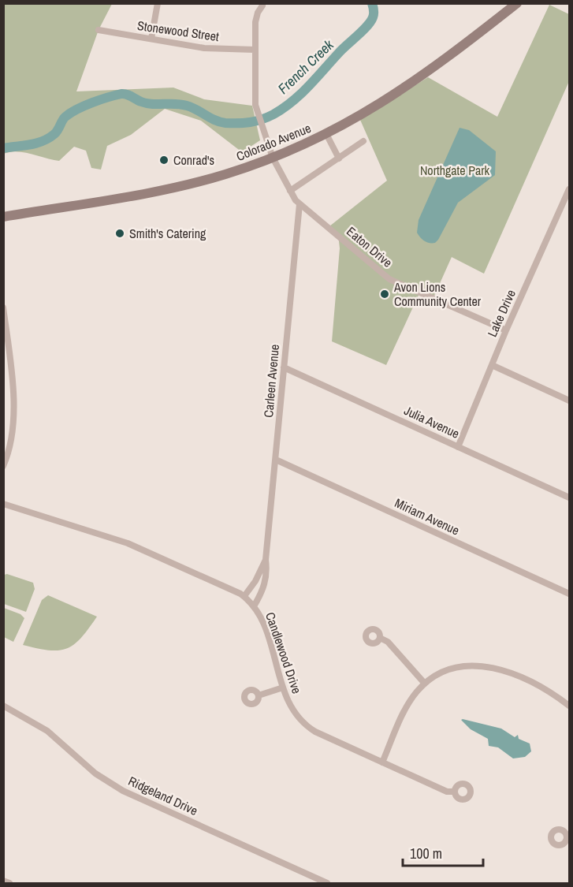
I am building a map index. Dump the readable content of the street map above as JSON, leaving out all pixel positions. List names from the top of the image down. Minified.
{"streets":{"main road":["Colorado Avenue"],"street":["Stonewood Street","Eaton Drive","Lake Drive","Carleen Avenue","Julia Avenue","Miriam Avenue","Candlewood Drive","Ridgeland Drive"]},"crossings":[["Stonewood Street","Eaton Drive"],["Colorado Avenue","Eaton Drive"],["Eaton Drive","Lake Drive"],["Eaton Drive","Carleen Avenue"],["Lake Drive","Julia Avenue"],["Carleen Avenue","Julia Avenue"],["Carleen Avenue","Miriam Avenue"],["Carleen Avenue","Candlewood Drive"]],"water":["French Creek"],"parks":["Northgate Park"],"places":["Conrad's","Smith's Catering","Avon Lions Community Center"],"scale_bar":"100 m"}
